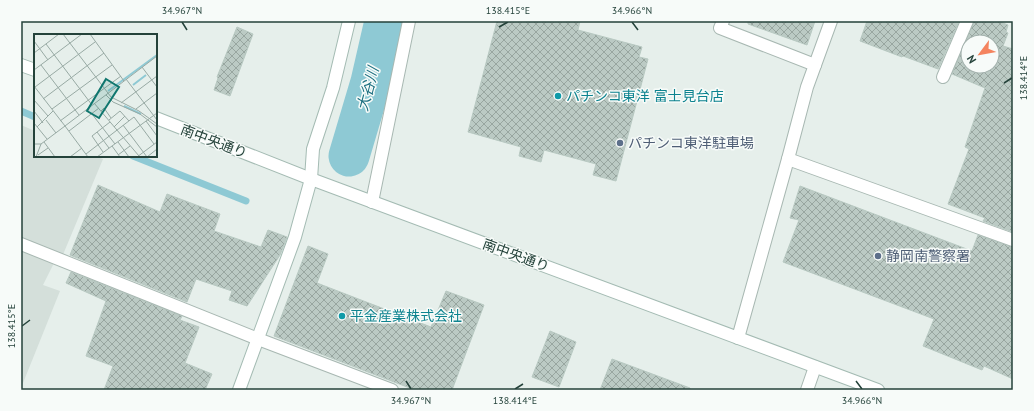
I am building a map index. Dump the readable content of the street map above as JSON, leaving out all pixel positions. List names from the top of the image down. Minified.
{"streets":{"street":["南中央通り"]},"water":["大谷川"],"places":["パチンコ東洋 富士見台店","パチンコ東洋駐車場","静岡南警察署","平金産業株式会社"],"north":"bottom left","coordinates":["34.967°N","138.415°E","34.966°N","138.414°E"]}
